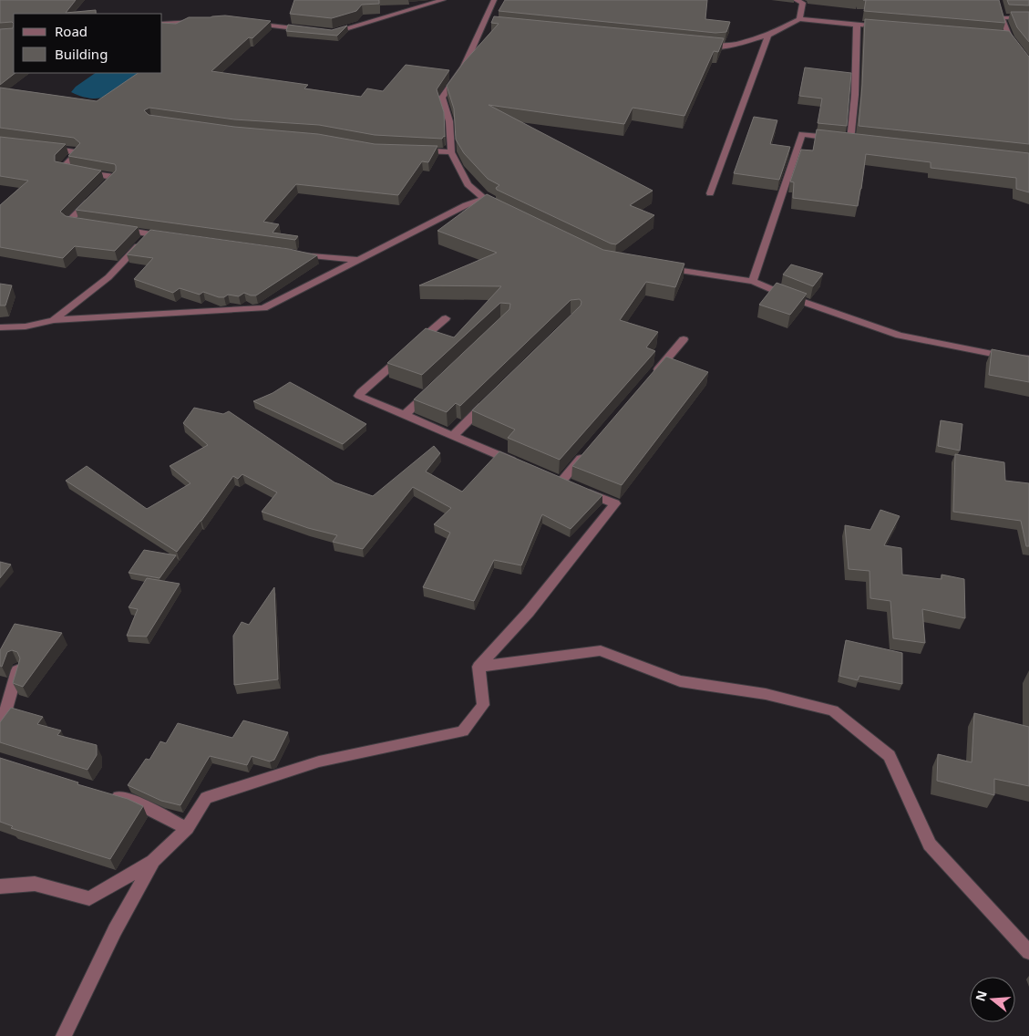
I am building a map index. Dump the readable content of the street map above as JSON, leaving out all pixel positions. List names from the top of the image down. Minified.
{"legend":["Road","Building"],"north":"left"}
